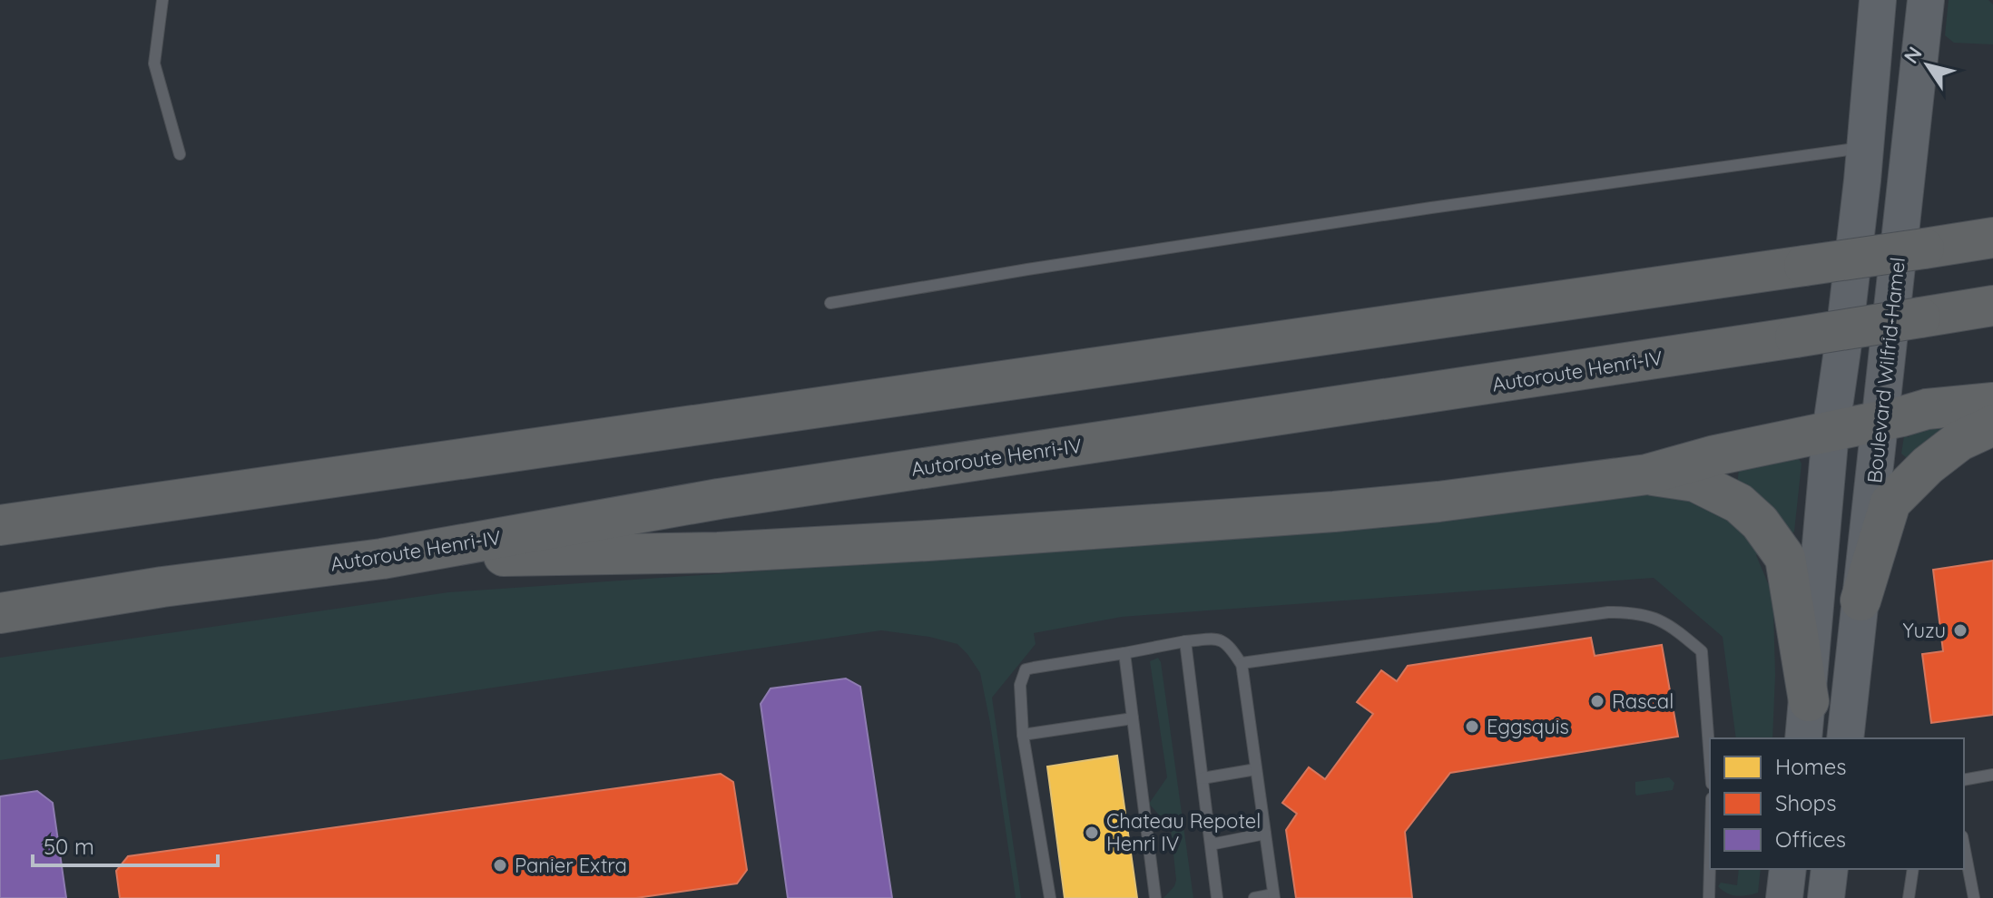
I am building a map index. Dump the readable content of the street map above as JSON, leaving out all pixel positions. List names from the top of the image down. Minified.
{"streets":{"highway":["Autoroute Henri-IV"],"main road":["Boulevard Wilfrid-Hamel"]},"places":["Yuzu","Rascal","Eggsquis","Chateau Repotel Henri IV","Panier Extra"],"legend":["Homes","Shops","Offices"],"scale_bar":"50 m","north":"top left"}
